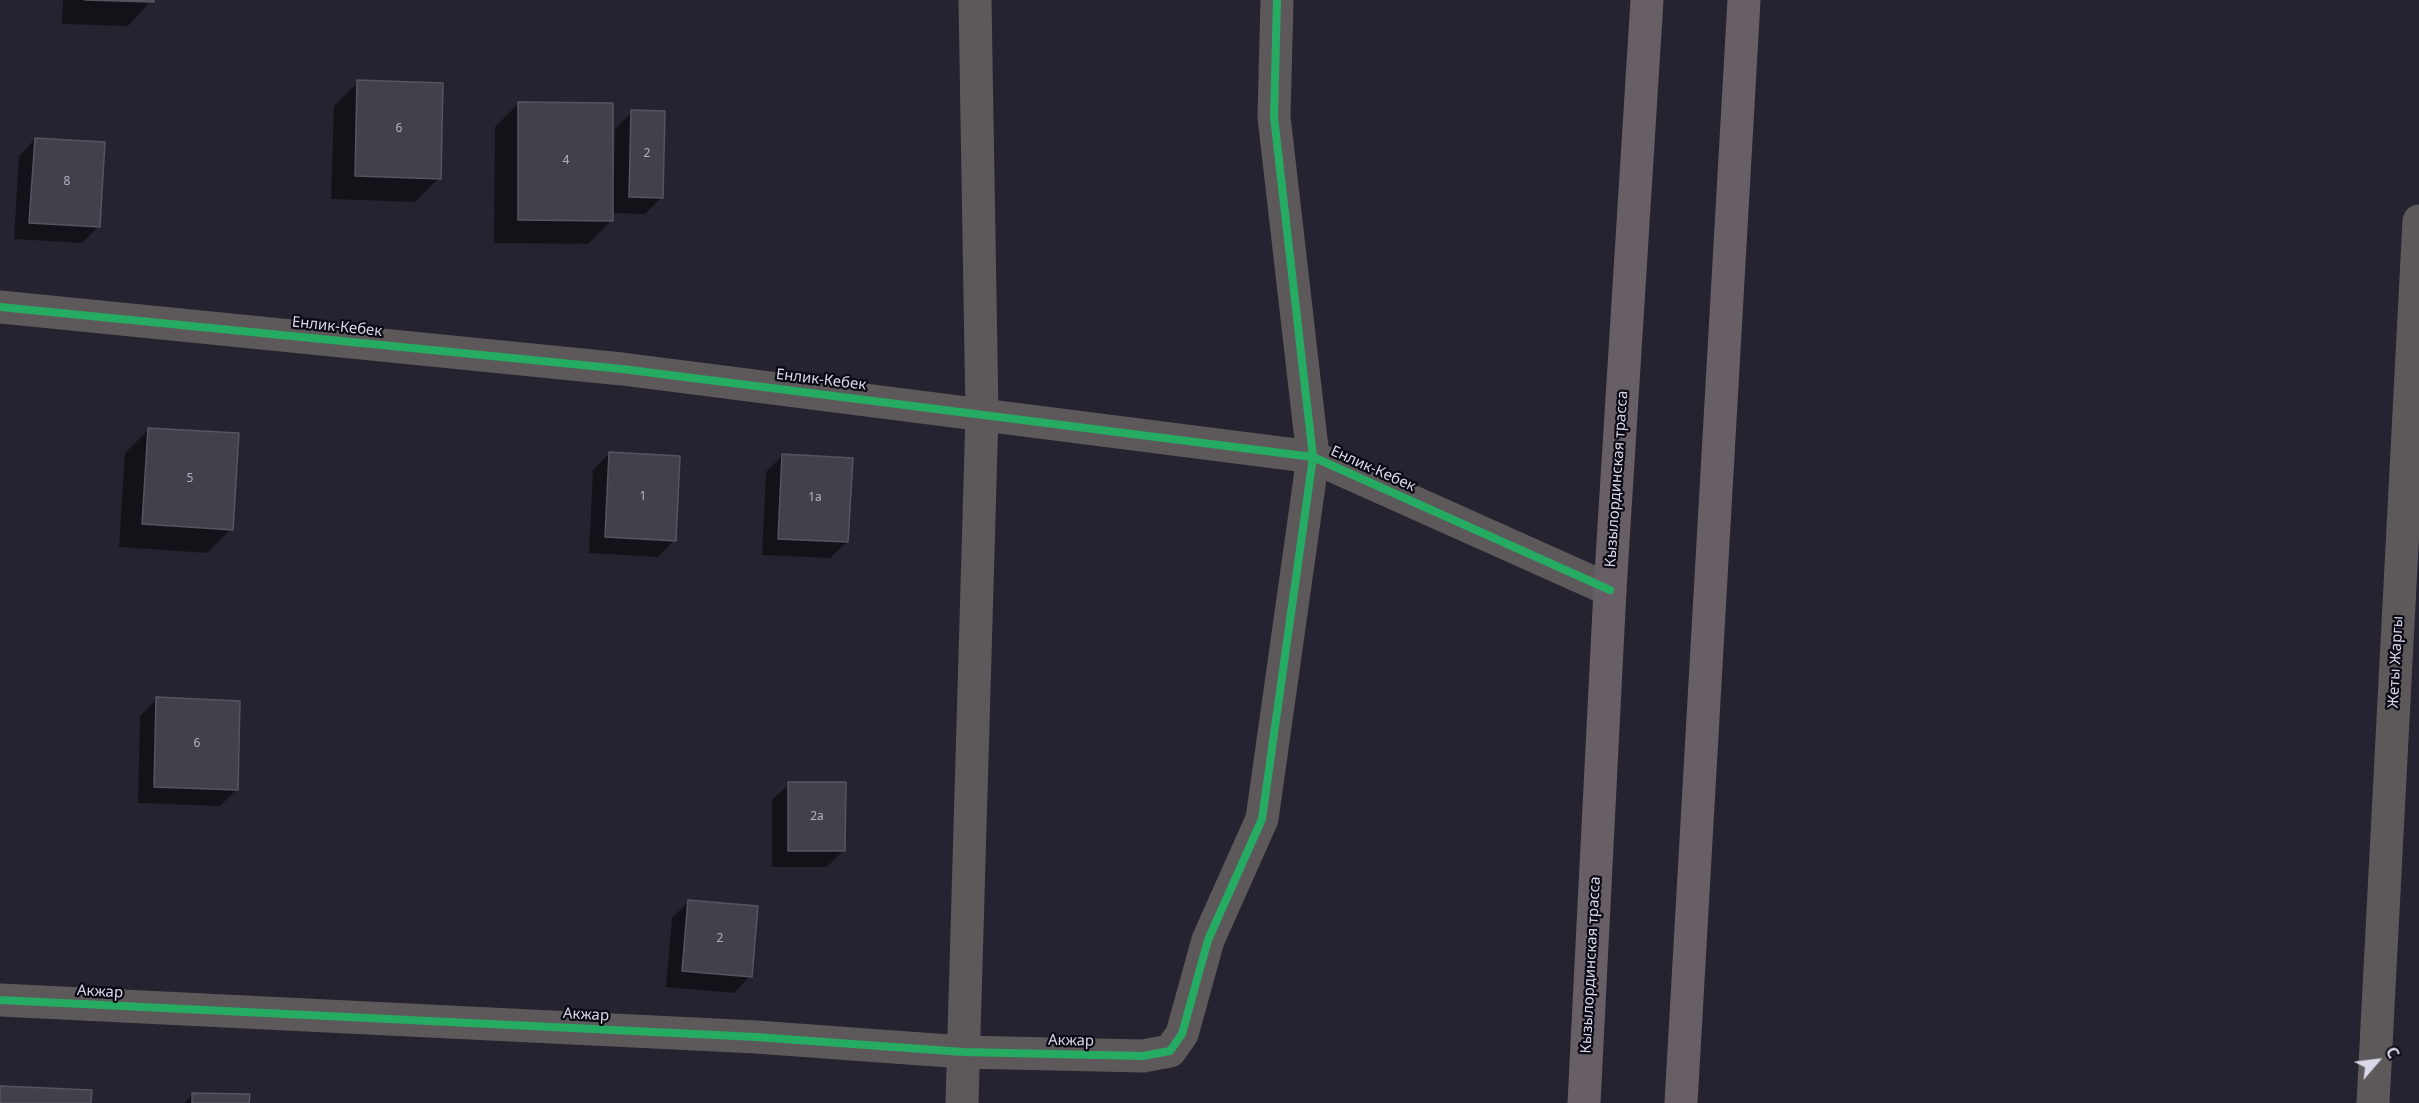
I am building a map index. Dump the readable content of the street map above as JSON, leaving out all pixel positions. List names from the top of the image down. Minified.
{"streets":{"highway":["Кызылординская трасса"],"street":["Енлик-Кебек","Жеты Жаргы","Акжар"]},"crossings":[["Енлик-Кебек","Кызылординская трасса"],["Енлик-Кебек","Акжар"]],"house_numbers":["6","2","4","8","5","1","1а","6","2а","2"],"north":"top right"}
